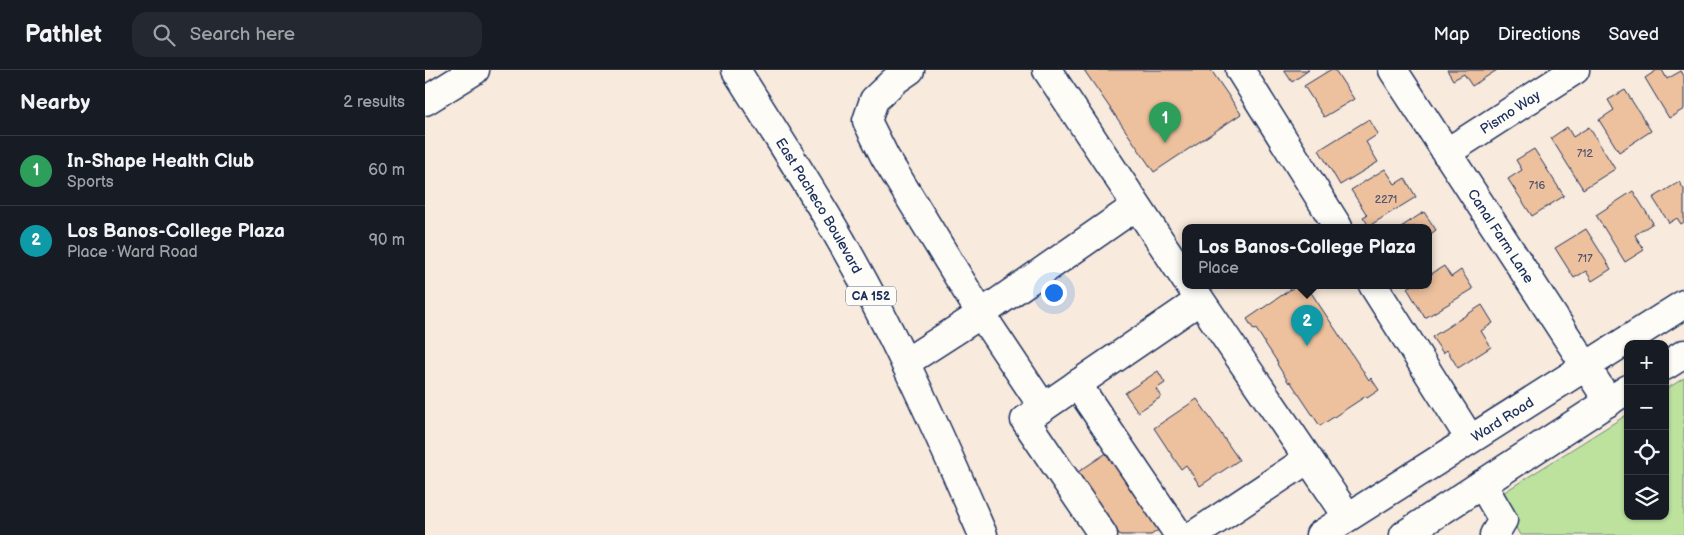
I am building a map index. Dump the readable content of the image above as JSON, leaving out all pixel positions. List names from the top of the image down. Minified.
{"streets":{"main road":["Pismo Way","East Pacheco Boulevard","Canal Farm Lane","CA 152","Ward Road"]},"crossings":[["Pismo Way","Canal Farm Lane"],["Canal Farm Lane","Ward Road"]],"house_numbers":["712","716","2271","717"],"page":{"header":"Pathlet","search":"Search here","nav":["Map","Directions","Saved"],"heading":["Nearby","2 results"],"pins":["1","2"],"list":[{"mark":"1","name":"In-Shape Health Club","note":"Sports","value":"60 m"},{"mark":"2","name":"Los Banos-College Plaza","note":"Place · Ward Road","value":"90 m"}],"popup":["Los Banos-College Plaza","Place"],"map_buttons":["+","−"]}}
